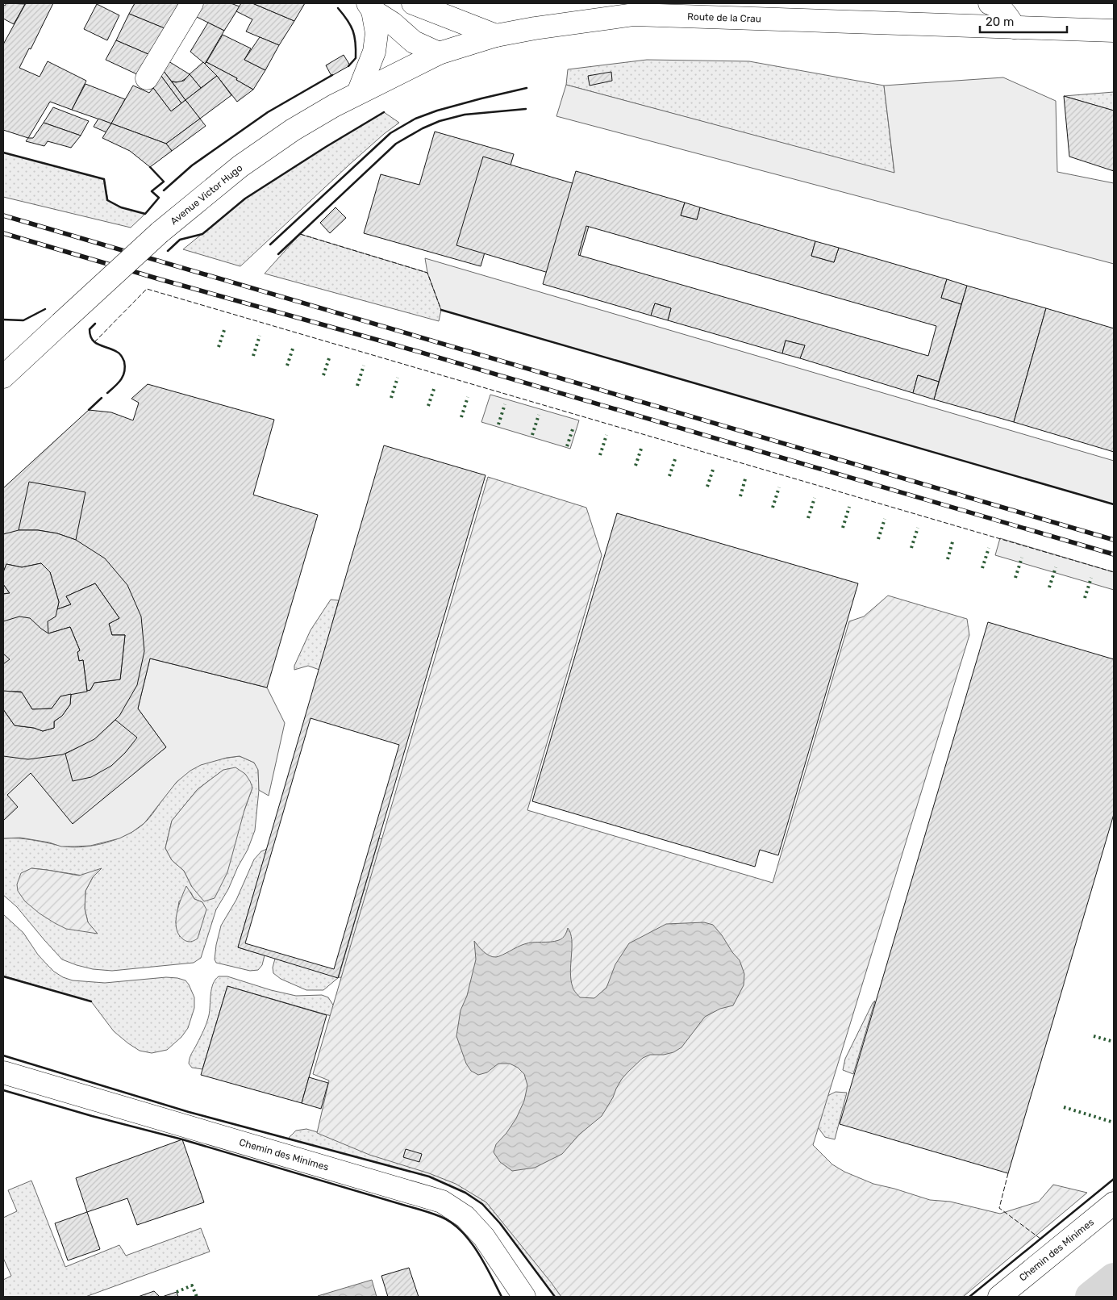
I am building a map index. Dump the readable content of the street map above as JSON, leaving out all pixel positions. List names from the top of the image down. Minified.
{"streets":{"main road":["Route de la Crau","Avenue Victor Hugo","Chemin des Minimes"]},"crossings":[["Route de la Crau","Avenue Victor Hugo"]],"scale_bar":"20 m"}
